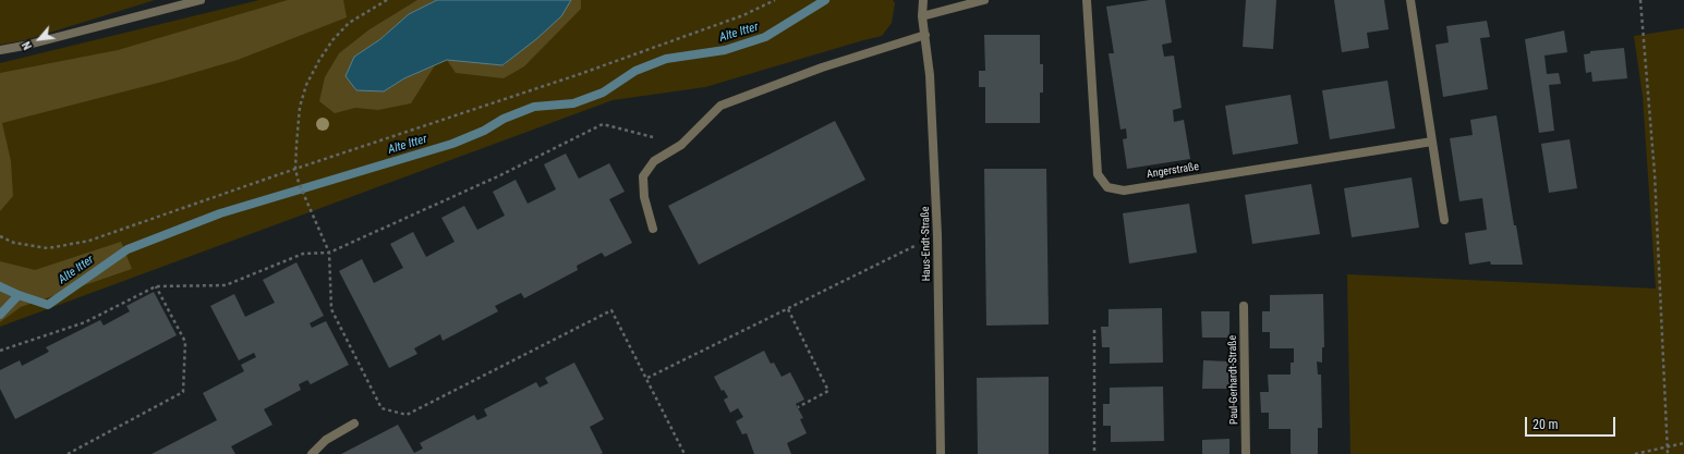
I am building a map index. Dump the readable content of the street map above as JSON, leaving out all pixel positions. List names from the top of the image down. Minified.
{"streets":{"street":["Angerstraße","Haus-Endt-Straße","Paul-Gerhardt-Straße"]},"water":["Alte Itter"],"scale_bar":"20 m","north":"bottom left"}
